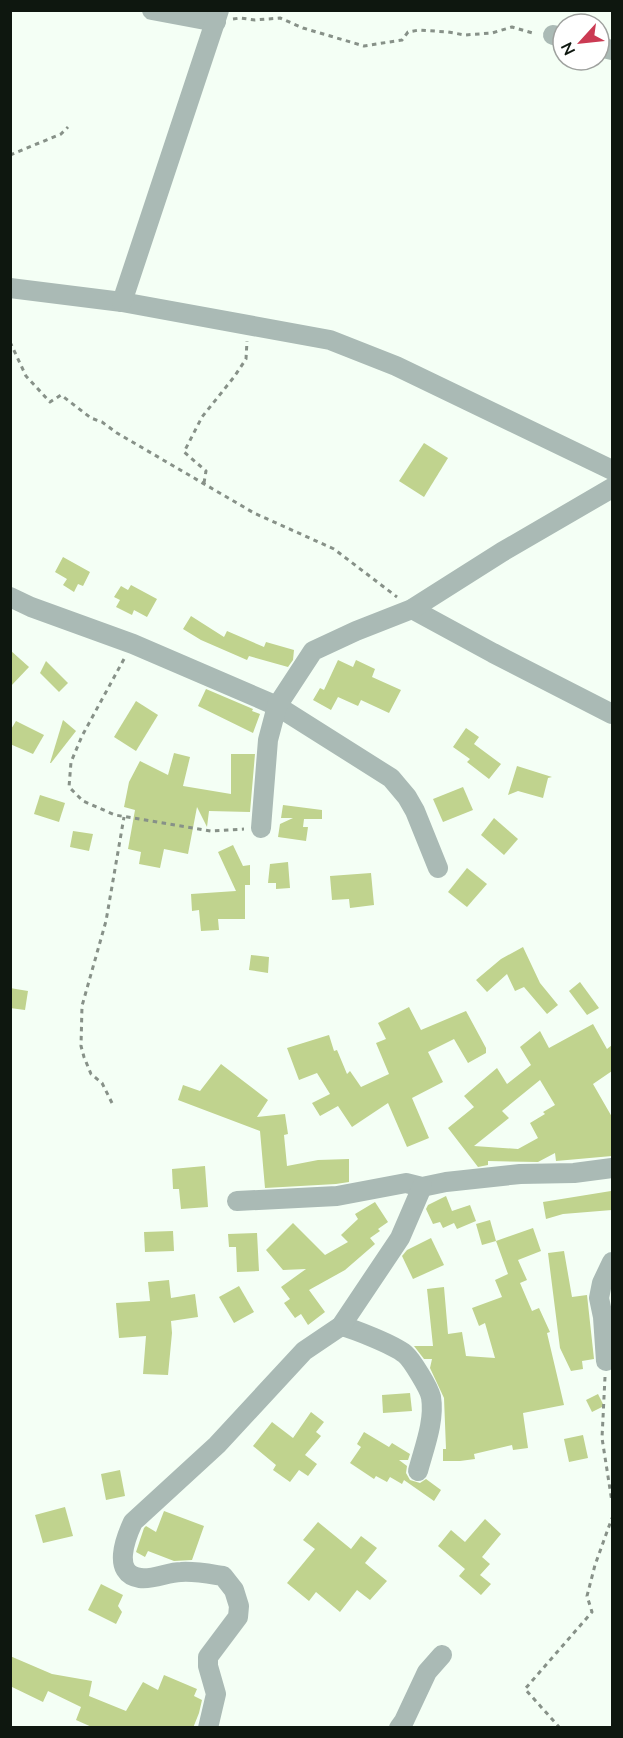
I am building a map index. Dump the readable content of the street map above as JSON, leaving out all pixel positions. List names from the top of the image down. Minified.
{"north":"bottom left"}
